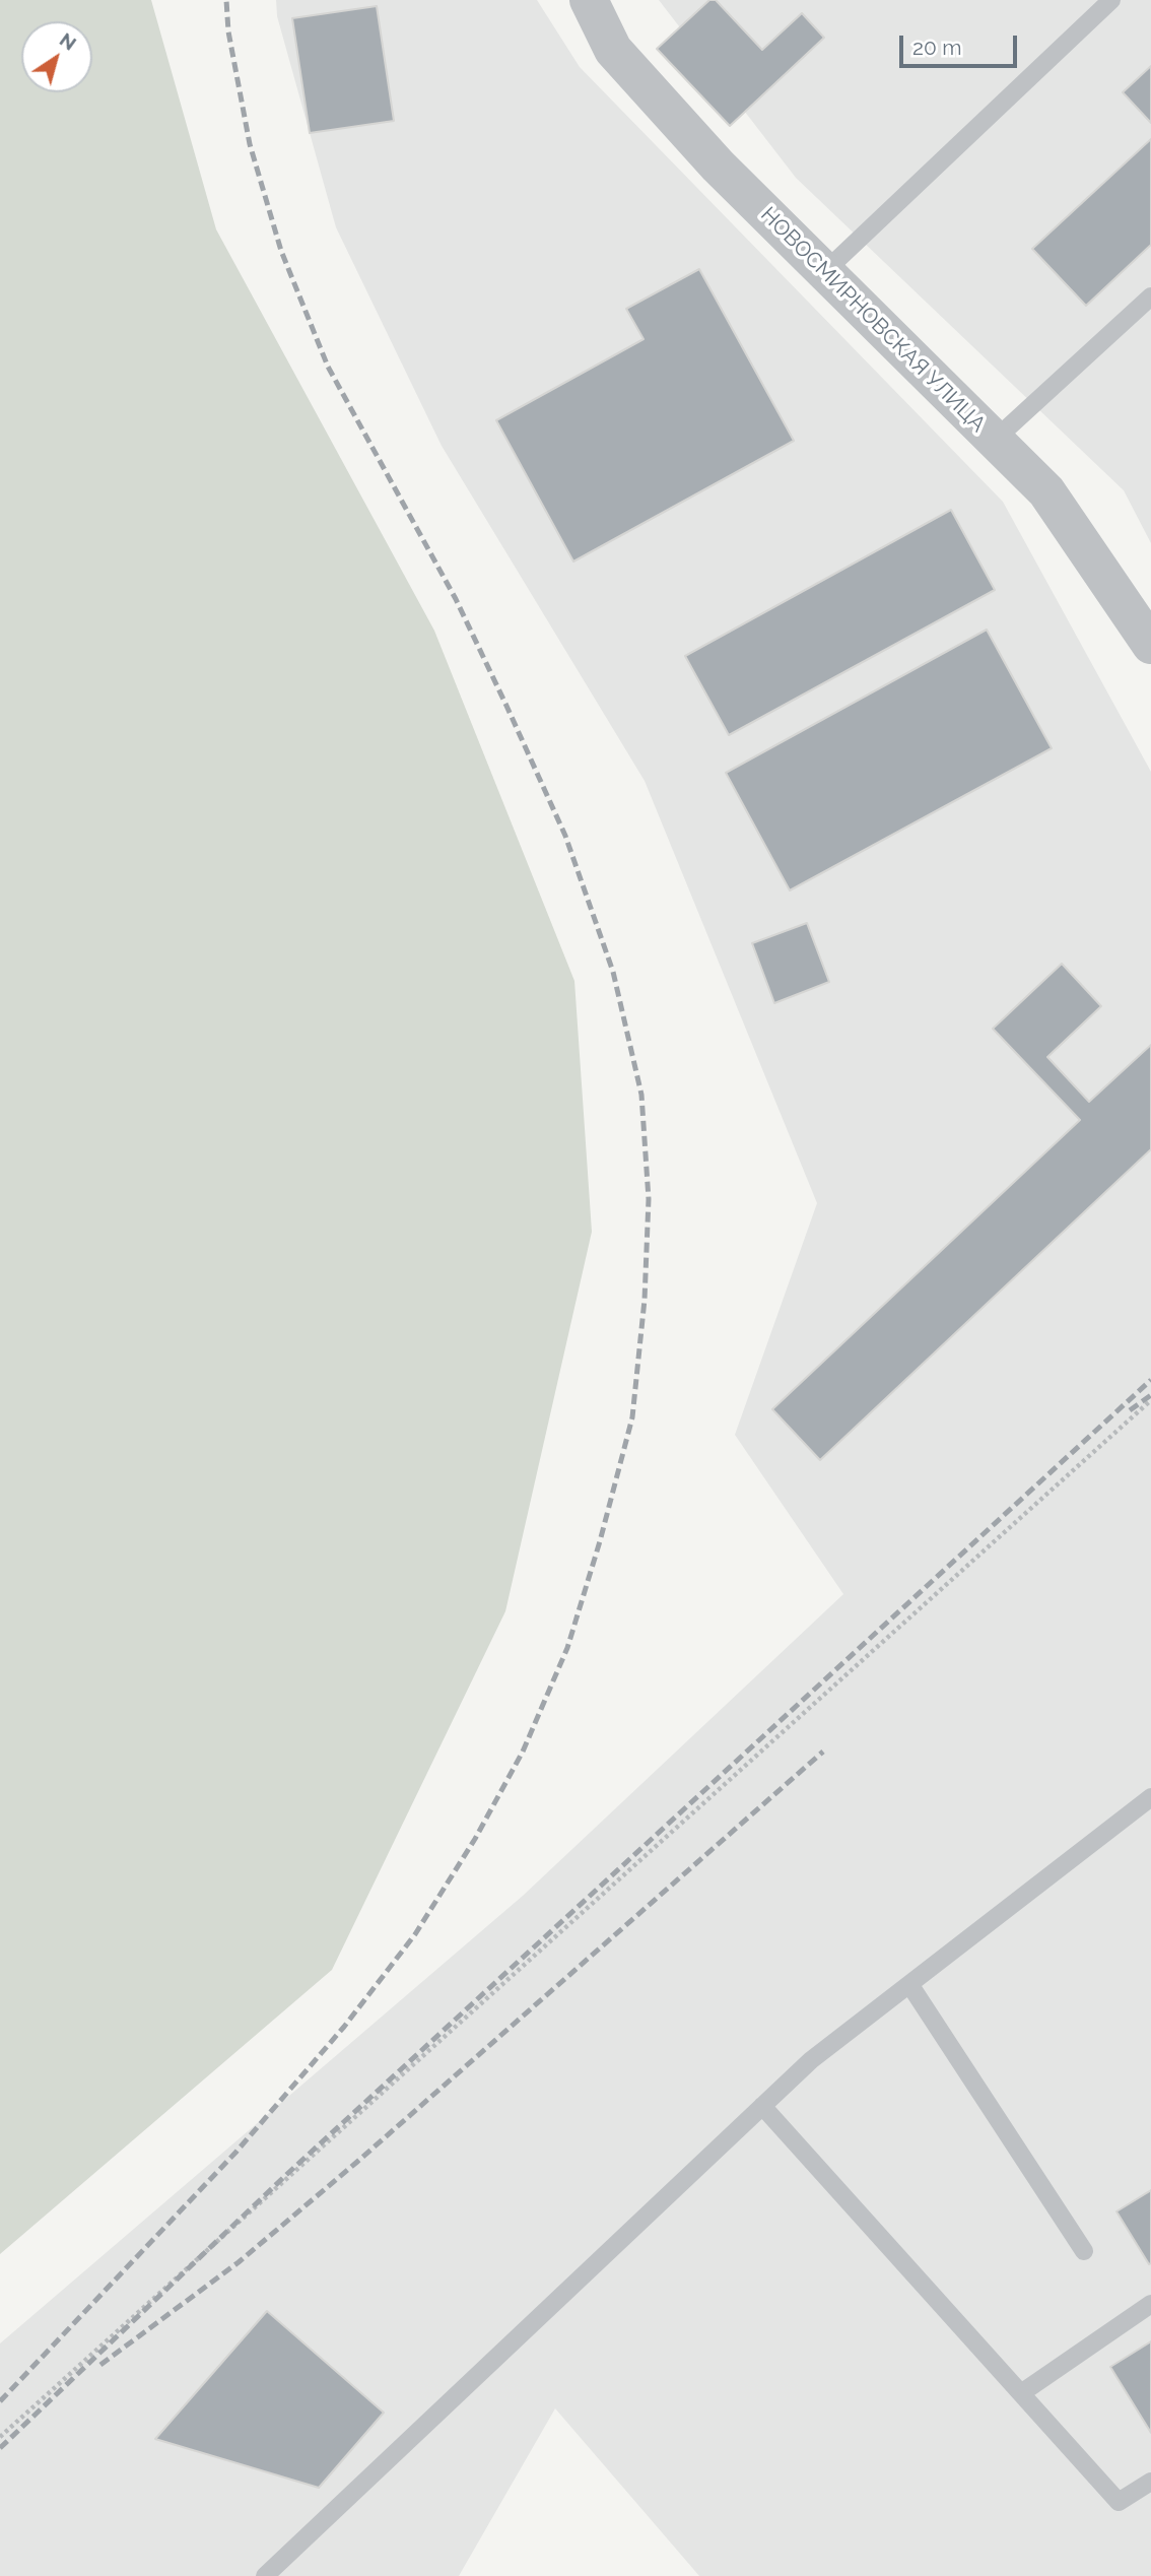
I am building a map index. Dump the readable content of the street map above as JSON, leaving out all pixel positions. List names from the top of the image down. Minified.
{"streets":{"street":["НОВОСМИРНОВСКАЯ УЛИЦА"]},"scale_bar":"20 m","north":"top right"}
